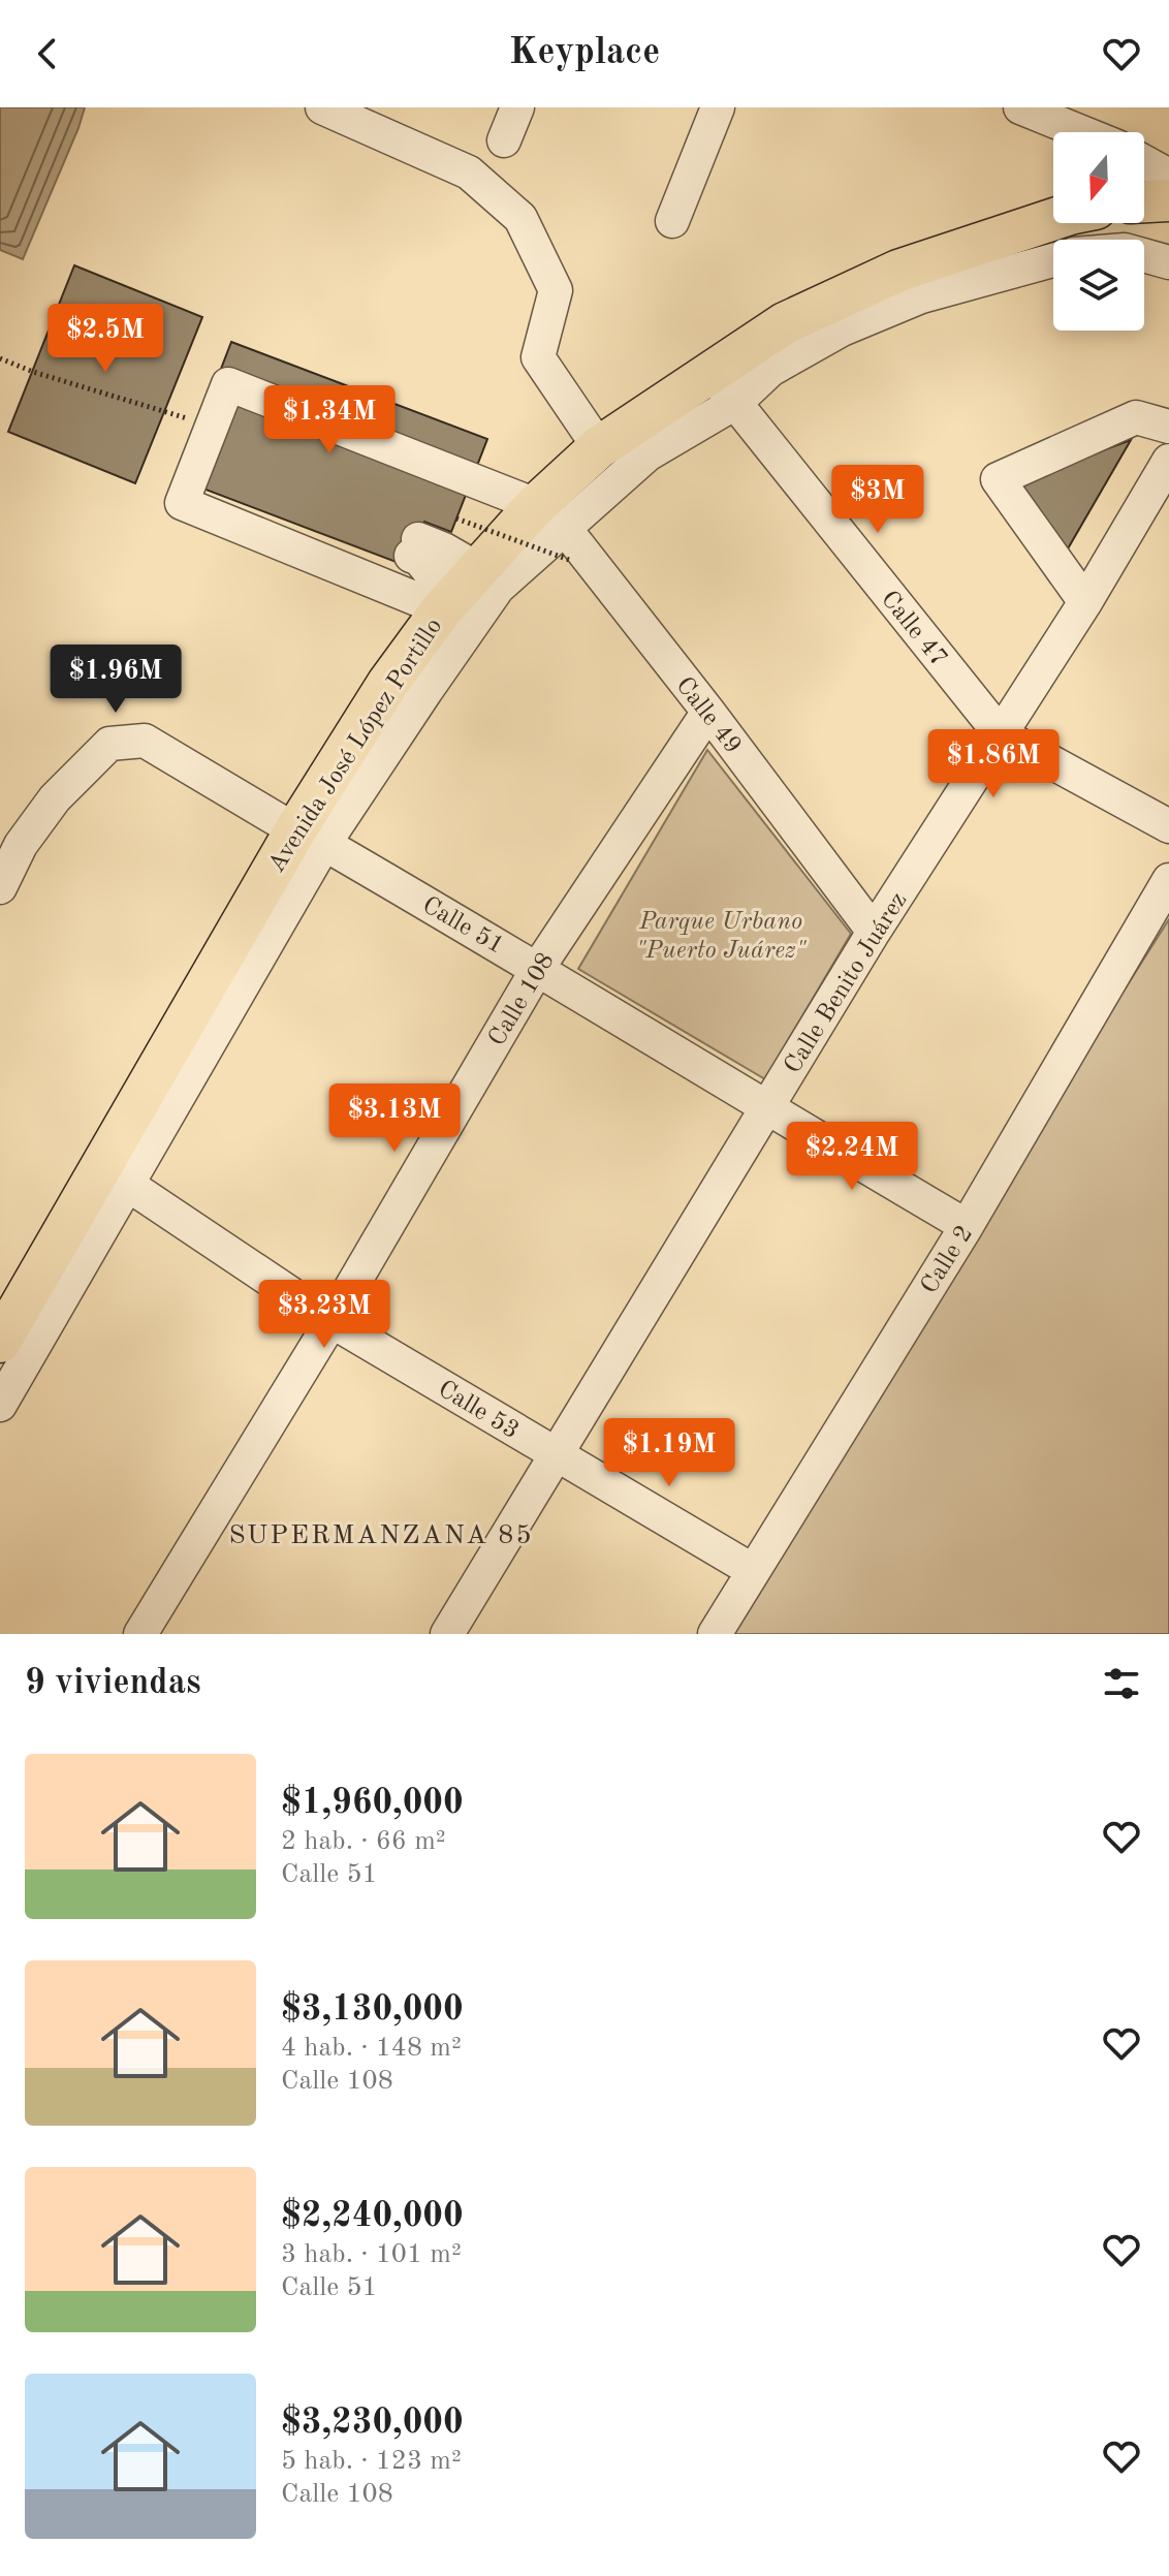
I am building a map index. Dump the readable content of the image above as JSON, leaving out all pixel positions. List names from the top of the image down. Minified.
{"streets":{"main road":["Avenida José López Portillo"],"street":["Calle 47","Calle 49","Calle 51","Calle Benito Juárez","Calle 108","Calle 2","Calle 53"]},"crossings":[["Calle 47","Avenida José López Portillo"],["Calle 47","Calle Benito Juárez"],["Calle 49","Avenida José López Portillo"],["Calle 49","Calle Benito Juárez"],["Calle 49","Calle 108"],["Avenida José López Portillo","Calle 51"],["Avenida José López Portillo","Calle 53"],["Calle 51","Calle Benito Juárez"],["Calle 51","Calle 108"],["Calle 51","Calle 2"],["Calle Benito Juárez","Calle 53"],["Calle 108","Calle 53"],["Calle 2","Calle 53"]],"districts":["SUPERMANZANA 85"],"parks":["Parque Urbano \"Puerto Juárez\""],"north":"bottom","page":{"header":"Keyplace","price":["$2.5M","$1.34M","$3M","$1.96M","$1.86M","$3.13M","$2.24M","$3.23M","$1.19M"],"heading":"9 viviendas","list":[{"name":"$1,960,000","note":"2 hab. · 66 m² · Calle 51"},{"name":"$3,130,000","note":"4 hab. · 148 m² · Calle 108"},{"name":"$2,240,000","note":"3 hab. · 101 m² · Calle 51"},{"name":"$3,230,000","note":"5 hab. · 123 m² · Calle 108"}]}}
